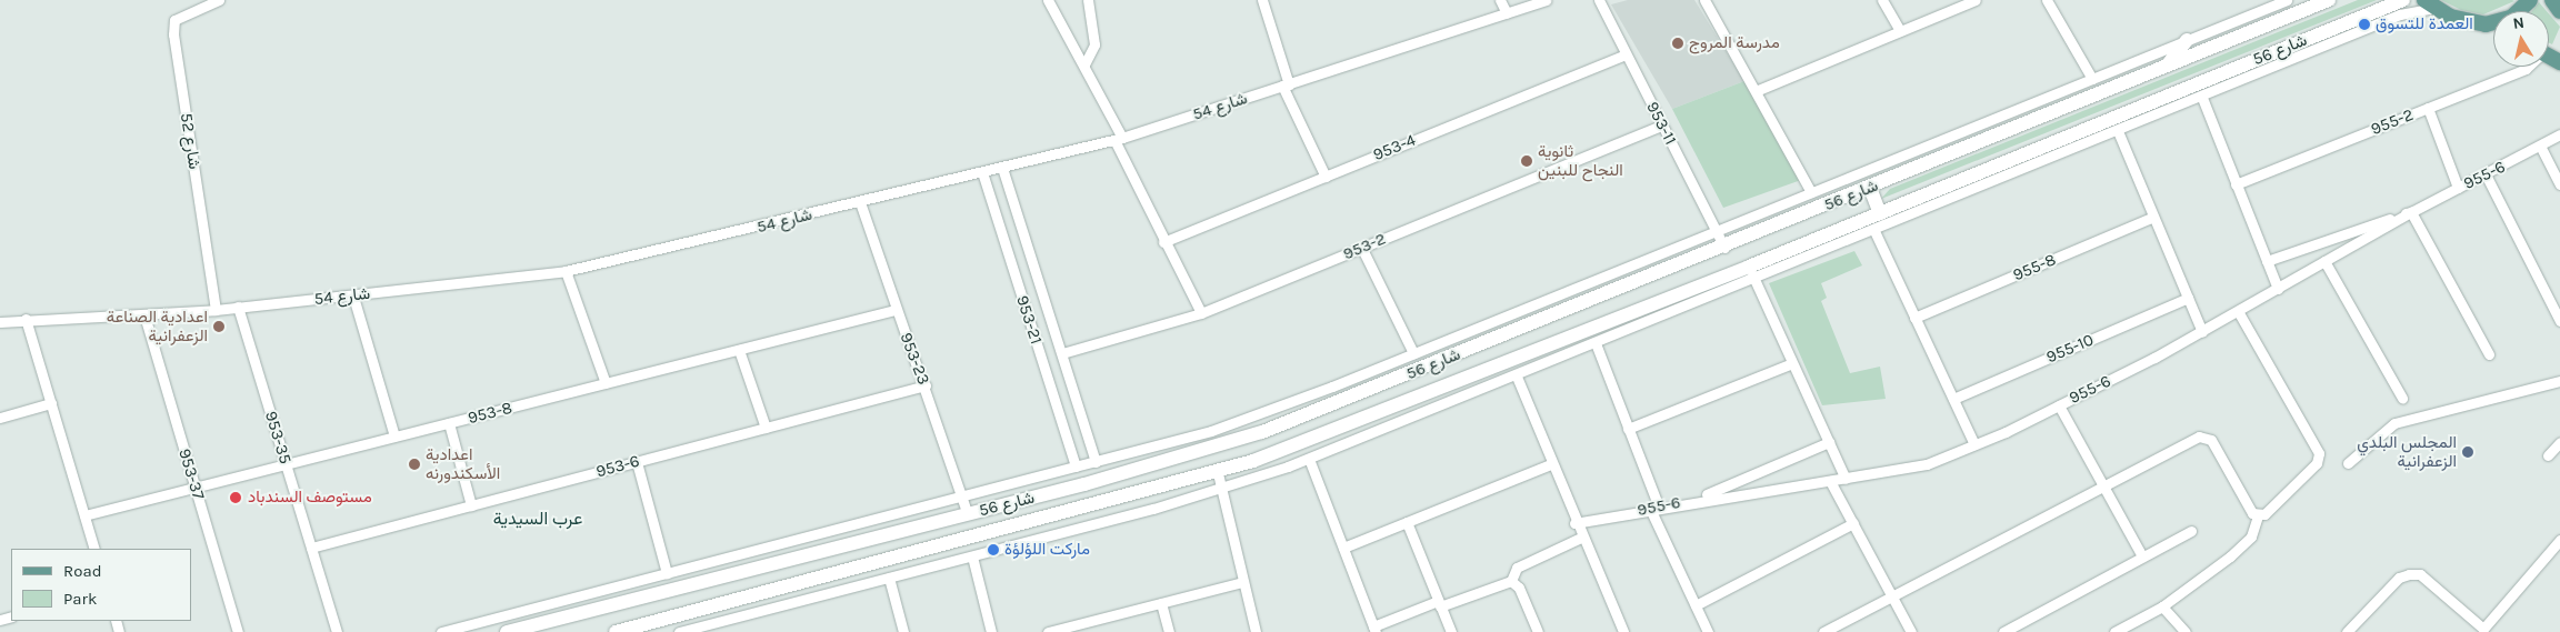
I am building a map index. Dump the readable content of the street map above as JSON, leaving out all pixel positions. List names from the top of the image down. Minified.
{"streets":{"street":["شارع 56","شارع 54","955-2","953-11","شارع 52","953-4","955-6","953-2","955-8","953-21","955-10","953-23","953-8","953-35","953-6","953-37"]},"crossings":[["شارع 56","953-11"],["شارع 56","953-23"],["شارع 54","شارع 52"],["شارع 54","953-21"],["شارع 54","953-23"],["شارع 54","953-35"],["شارع 54","953-37"],["953-11","953-4"],["953-11","953-2"],["953-2","953-21"],["953-23","953-8"],["953-23","953-6"],["953-8","953-35"],["953-8","953-37"],["953-35","953-6"]],"districts":["عرب السيدية"],"places":["العمدة للتسوق","مدرسة المروج","ثانوية النجاح للبنين","اعدادية الصناعة الزعفرانية","المجلس البلدي الزعفرانية","اعدادية الأسكندورنه","مستوصف السندباد","ماركت اللؤلؤة"],"legend":["Road","Park"],"north":"top"}
